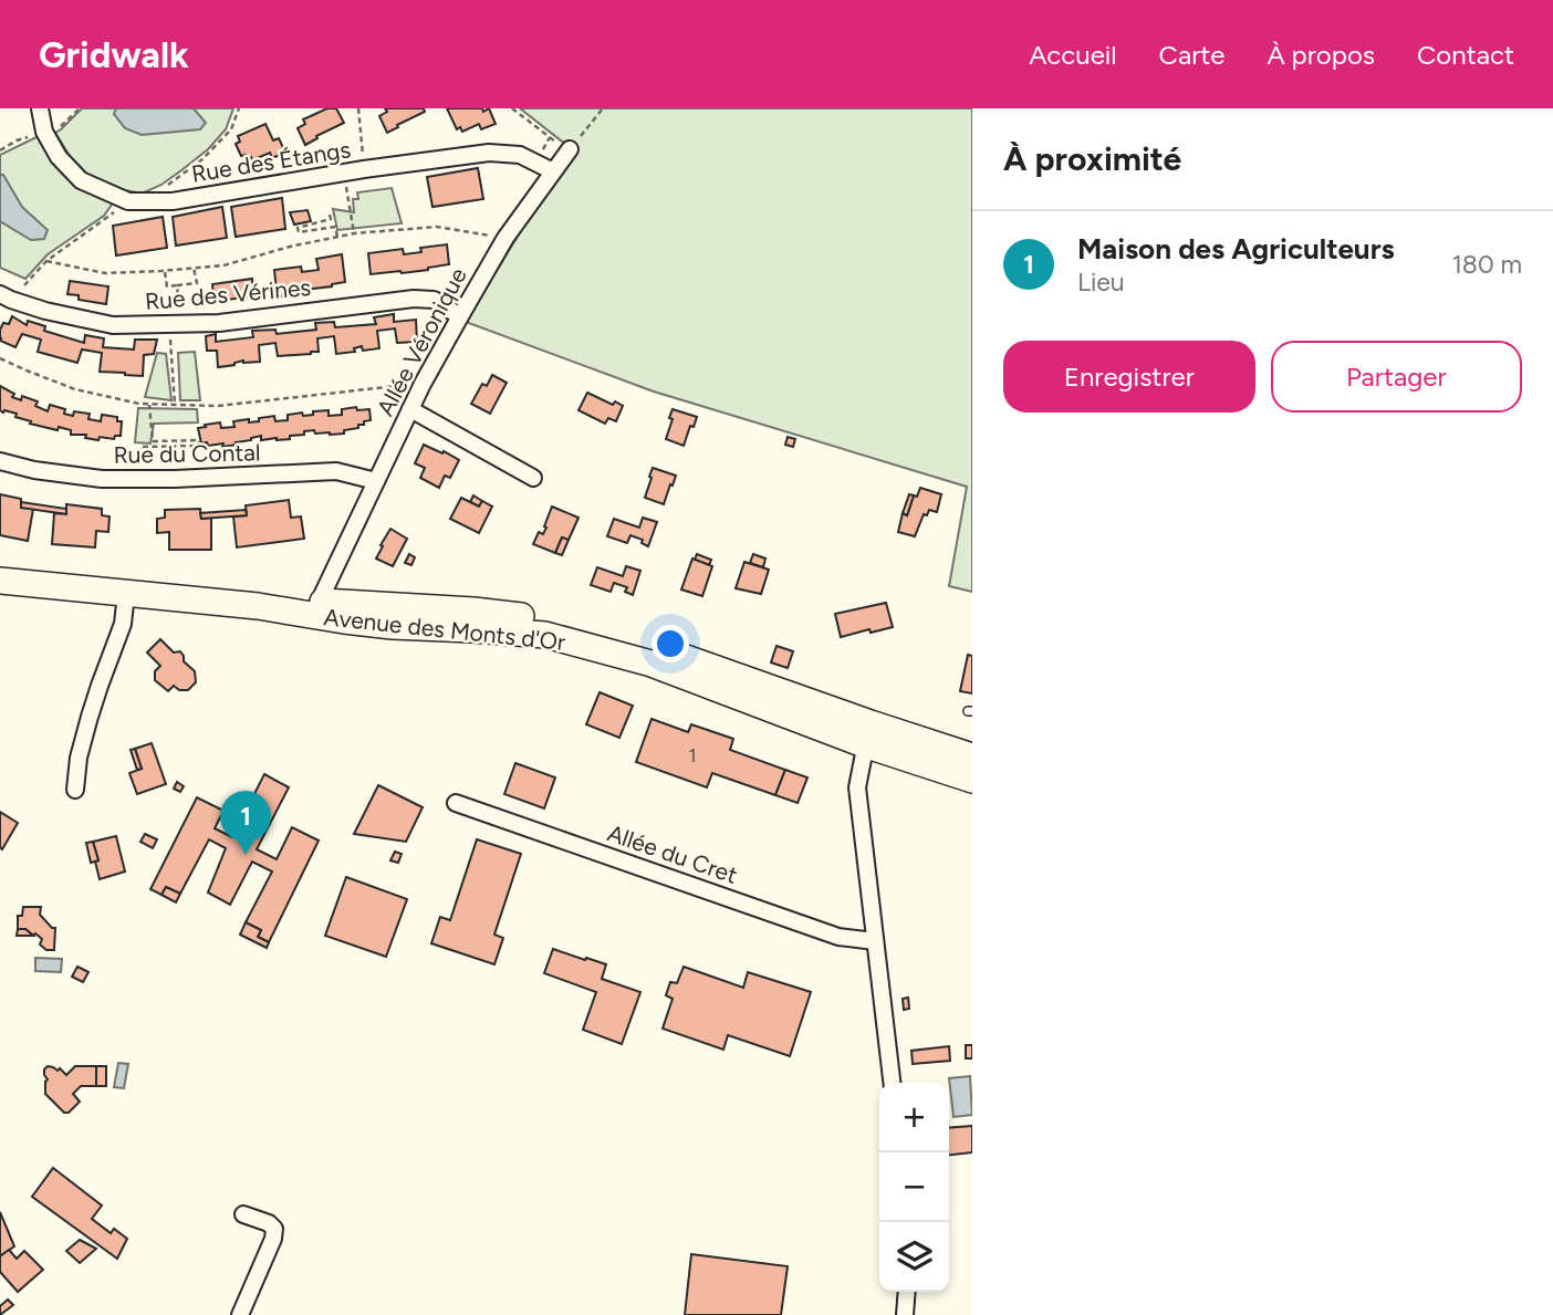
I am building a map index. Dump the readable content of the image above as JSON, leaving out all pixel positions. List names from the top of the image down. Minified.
{"streets":{"main road":["Avenue des Monts d'Or"],"street":["Rue des Étangs","Rue des Vérines","Allée Véronique","Rue du Contal","Allée du Cret"]},"crossings":[["Rue des Étangs","Allée Véronique"],["Rue des Vérines","Allée Véronique"],["Allée Véronique","Rue du Contal"],["Allée Véronique","Avenue des Monts d'Or"]],"house_numbers":["1"],"page":{"header":"Gridwalk","nav":["Accueil","Carte","À propos","Contact"],"heading":"À proximité","list":[{"mark":"1","name":"Maison des Agriculteurs","note":"Lieu","value":"180 m"}],"buttons":["Enregistrer","Partager"],"pins":"1","map_buttons":["+","−"]}}
